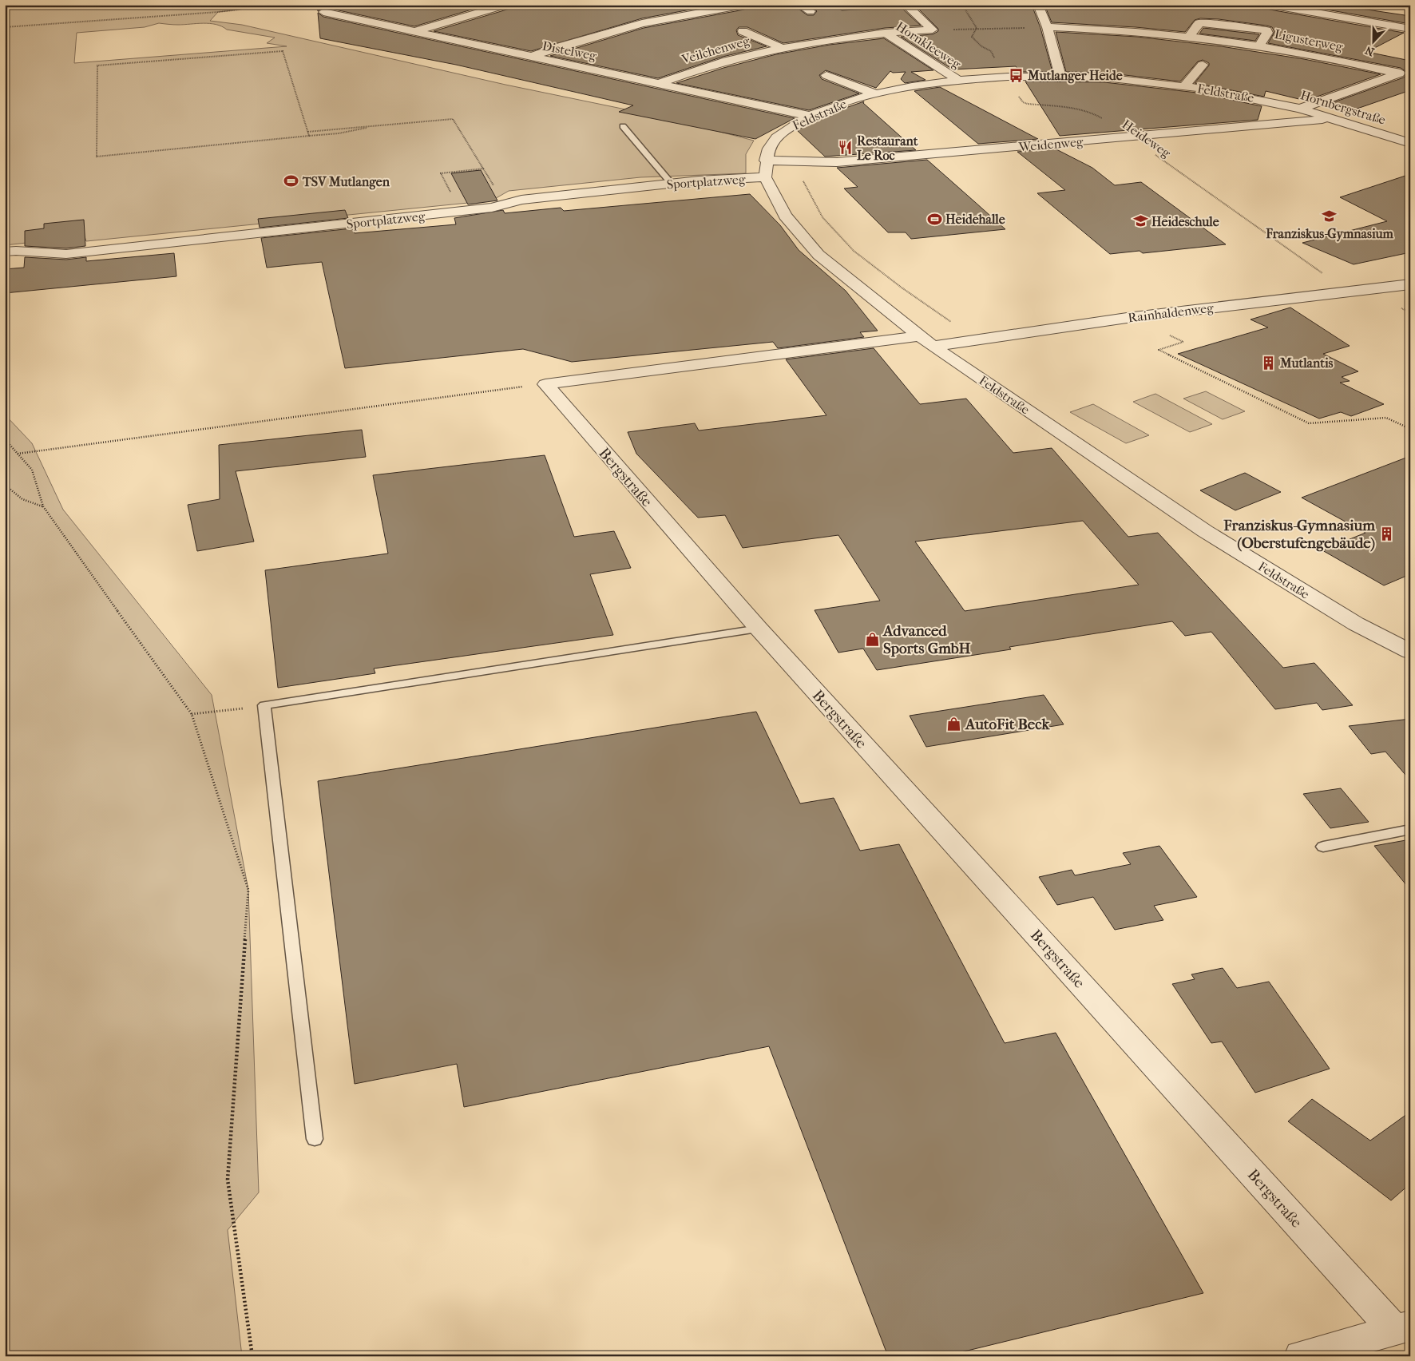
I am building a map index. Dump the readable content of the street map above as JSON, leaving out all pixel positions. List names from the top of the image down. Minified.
{"streets":{"street":["Ligusterweg","Hornkleeweg","Veilchenweg","Distelweg","Feldstraße","Hornbergstraße","Weidenweg","Sportplatzweg","Rainhaldenweg","Bergstraße"],"path":["Heideweg"]},"crossings":[["Hornkleeweg","Veilchenweg"],["Hornkleeweg","Feldstraße"],["Veilchenweg","Distelweg"],["Distelweg","Feldstraße"],["Feldstraße","Hornbergstraße"],["Feldstraße","Heideweg"],["Feldstraße","Weidenweg"],["Feldstraße","Sportplatzweg"],["Feldstraße","Rainhaldenweg"],["Hornbergstraße","Weidenweg"],["Heideweg","Weidenweg"],["Heideweg","Rainhaldenweg"],["Weidenweg","Sportplatzweg"]],"places":{"bus stop":["Mutlanger Heide"],"restaurant":["Restaurant Le Roc"],"sports":["TSV Mutlangen","Heidehalle"],"school or university":["Franziskus-Gymnasium","Heideschule"],"building":["Mutlantis","Franziskus-Gymnasium (Oberstufengebäude)"],"shop":["Advanced Sports GmbH","AutoFit Beck"]},"north":"bottom"}
